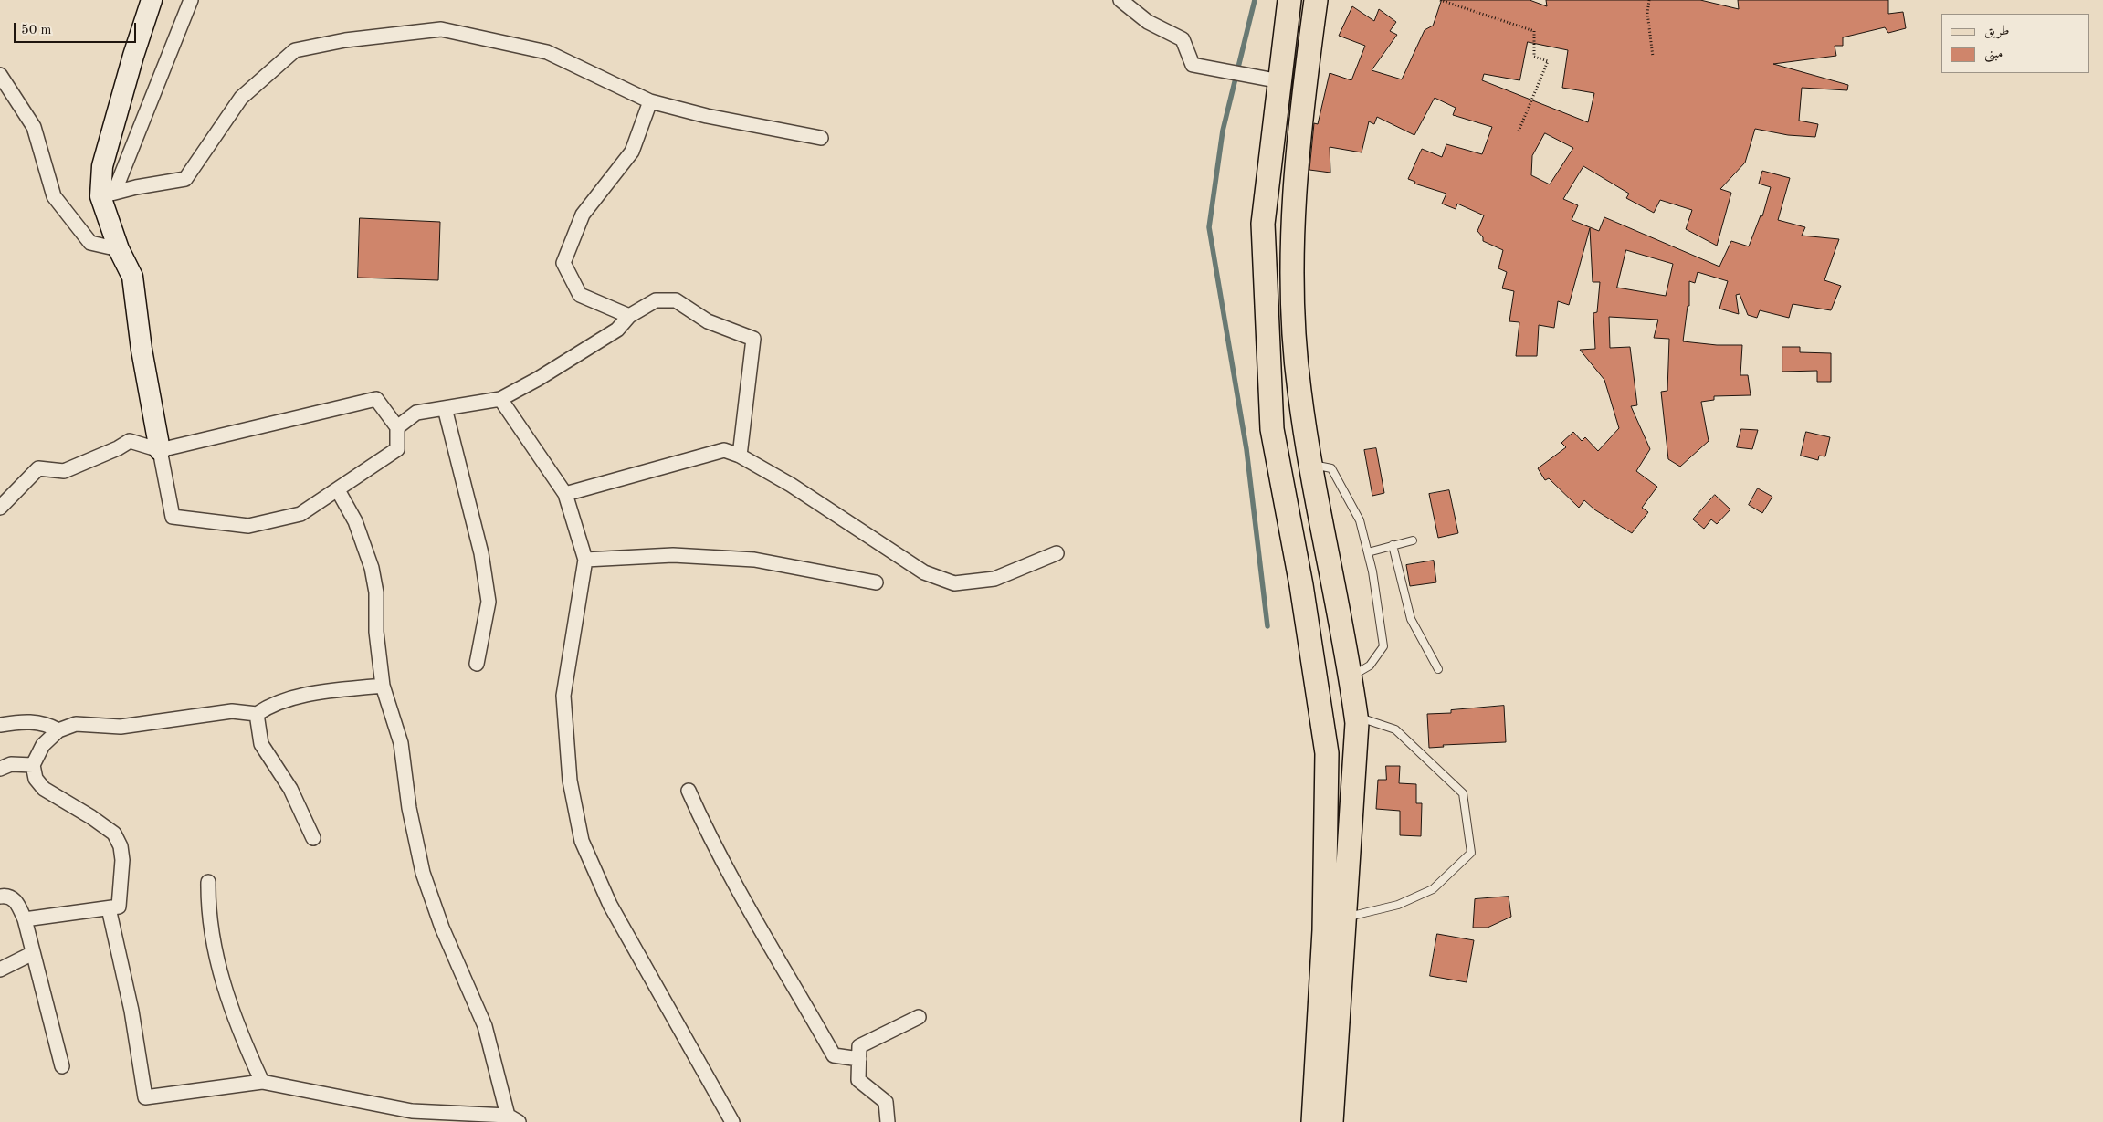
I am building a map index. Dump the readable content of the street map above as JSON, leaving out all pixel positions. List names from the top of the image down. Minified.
{"legend":["طريق","مبنى"],"scale_bar":"50 m"}
